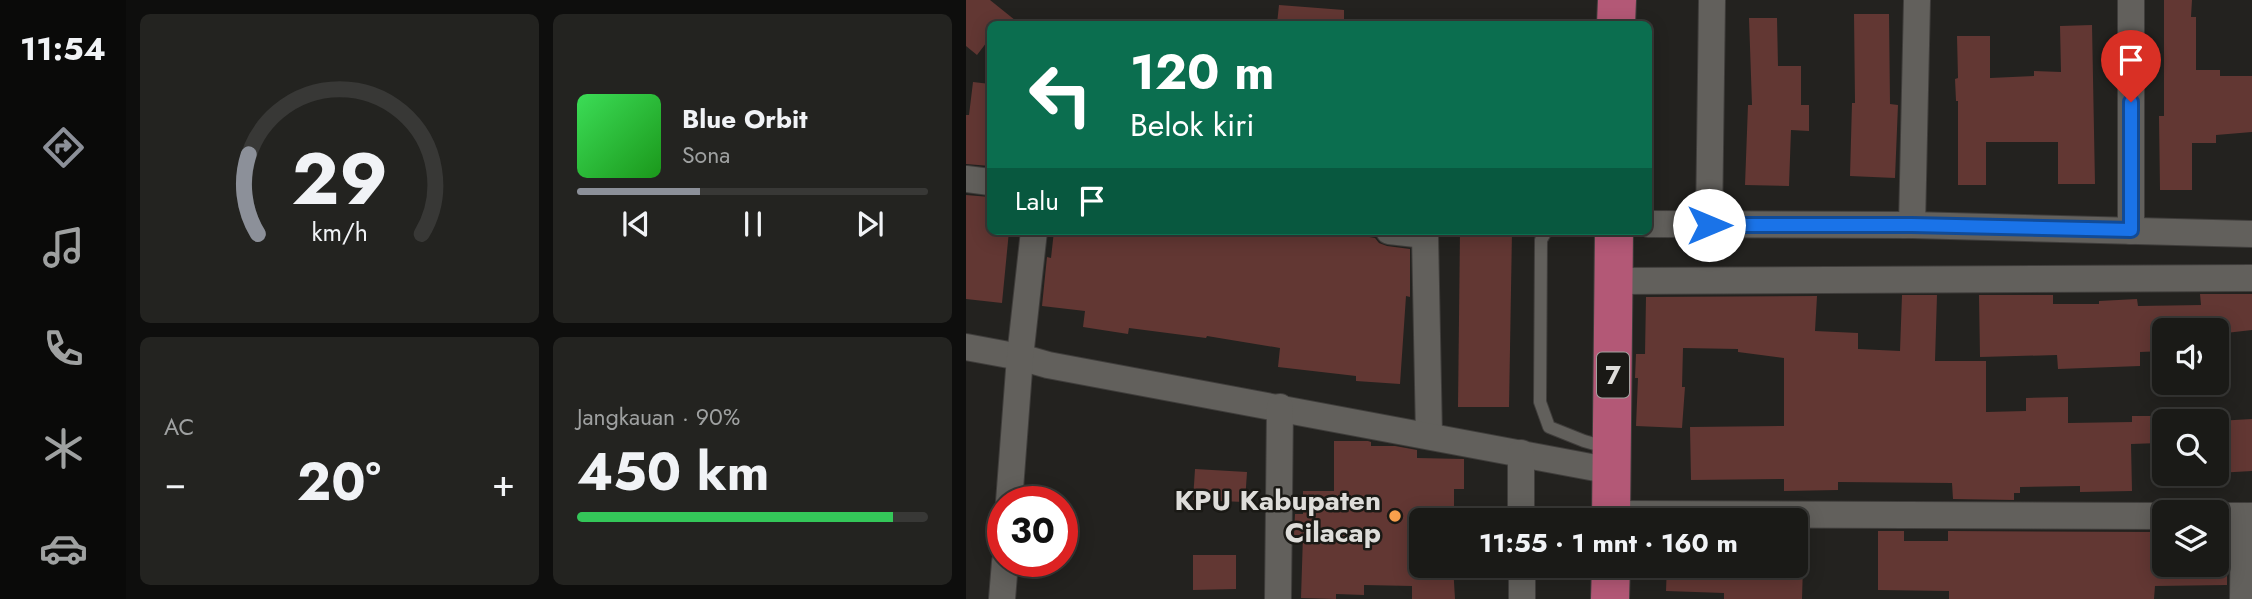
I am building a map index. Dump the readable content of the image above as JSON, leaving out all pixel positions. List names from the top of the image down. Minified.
{"streets":{"highway":["7"]},"places":["KPU Kabupaten Cilacap"],"page":{"tabs":"11:54","turn":["120 m","Belok kiri"],"song":["Blue Orbit","Sona"],"then":"Lalu","tile":["AC",["Jangkauan · 90%","450 km"]],"heat":["−","20°","+"],"limit":"30","trip":"11:55 · 1 mnt · 160 m","gauge":["29","km/h"]}}
